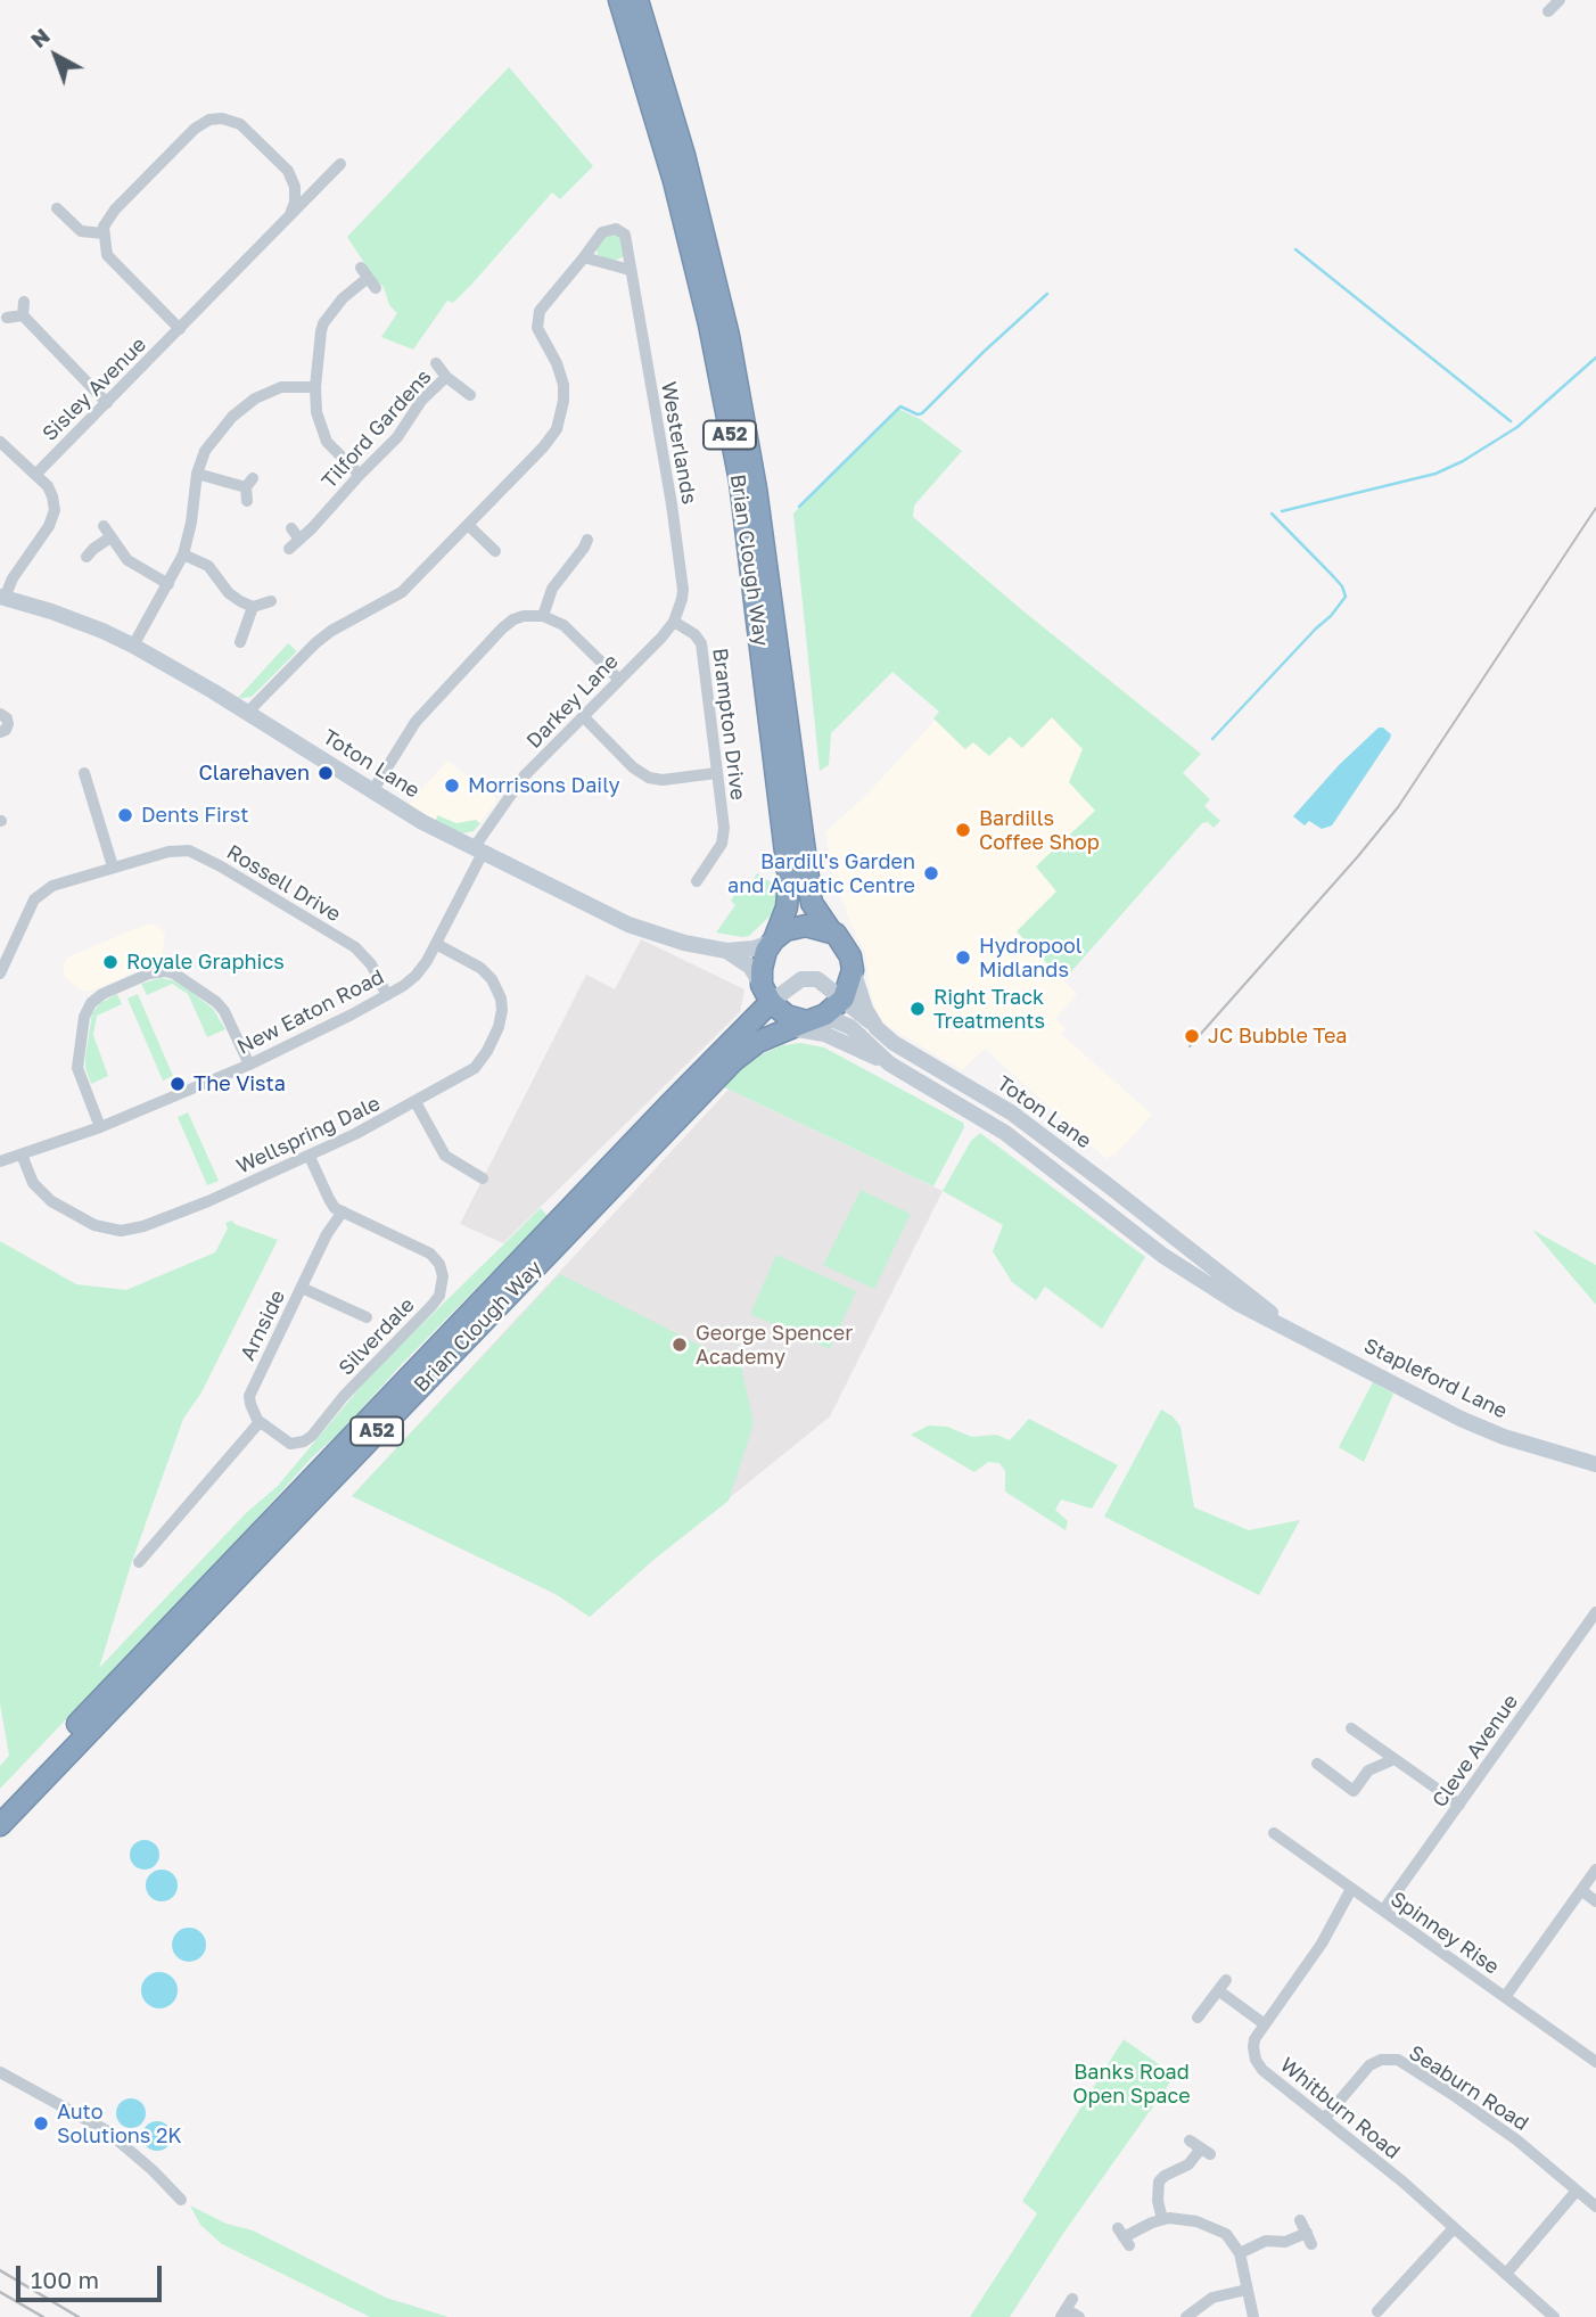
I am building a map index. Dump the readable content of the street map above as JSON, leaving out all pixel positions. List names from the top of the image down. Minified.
{"streets":{"highway":["A52","Brian Clough Way"],"main road":["Toton Lane","Stapleford Lane"],"street":["Sisley Avenue","Tilford Gardens","Westerlands","Darkey Lane","Brampton Drive","Rossell Drive","New Eaton Road","Wellspring Dale","Arnside","Silverdale","Cleve Avenue","Spinney Rise","Seaburn Road","Whitburn Road"]},"crossings":[["Westerlands","Darkey Lane"],["Westerlands","Brampton Drive"],["Westerlands","Toton Lane"],["Brian Clough Way","Toton Lane"],["Darkey Lane","Brampton Drive"],["Darkey Lane","Toton Lane"],["Darkey Lane","New Eaton Road"],["Toton Lane","New Eaton Road"],["Toton Lane","Stapleford Lane"],["Rossell Drive","New Eaton Road"],["New Eaton Road","Wellspring Dale"],["Wellspring Dale","Silverdale"],["Arnside","Silverdale"],["Cleve Avenue","Spinney Rise"],["Spinney Rise","Whitburn Road"],["Seaburn Road","Whitburn Road"]],"parks":["Banks Road Open Space"],"places":["Clarehaven","Morrisons Daily","Dents First","Bardills Coffee Shop","Bardill's Garden and Aquatic Centre","Hydropool Midlands","Royale Graphics","Right Track Treatments","JC Bubble Tea","The Vista","George Spencer Academy","Auto Solutions 2K"],"scale_bar":"100 m","north":"top left"}
